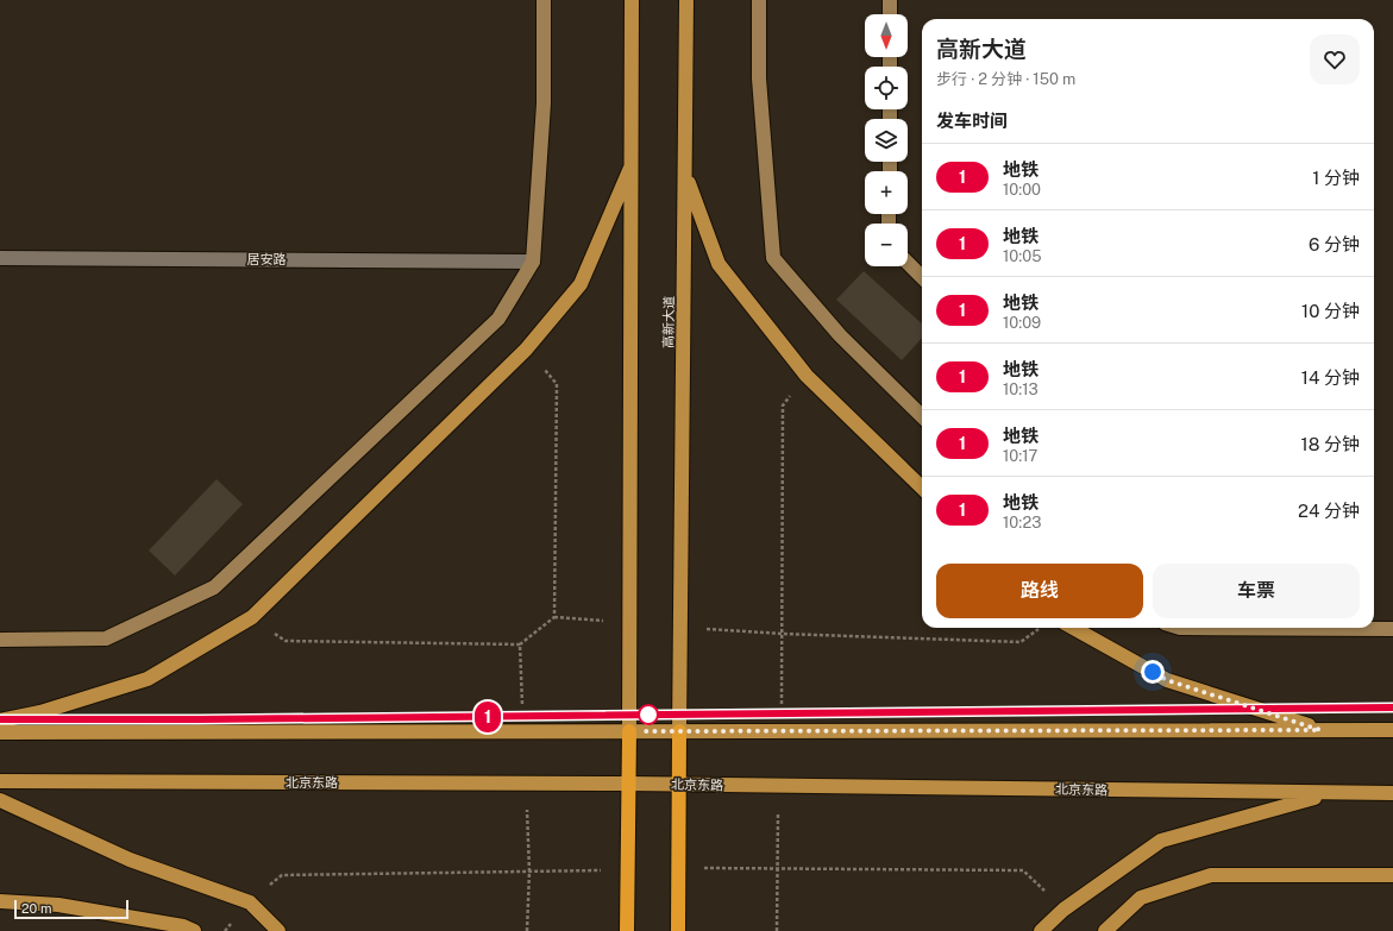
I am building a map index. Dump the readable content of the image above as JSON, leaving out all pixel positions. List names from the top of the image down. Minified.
{"streets":{"highway":["高新大道"],"main road":["北京东路"],"street":["居安路"]},"crossings":[["高新大道","北京东路"]],"lines":["metro line 1"],"scale_bar":"20 m","north":"bottom","page":{"on_map":"1","map_buttons":["+","−"],"heading":[["高新大道","步行 · 2 分钟 · 150 m"],"发车时间"],"list":[{"mark":"1","name":"地铁","note":"10:00","value":"1 分钟"},{"mark":"1","name":"地铁","note":"10:05","value":"6 分钟"},{"mark":"1","name":"地铁","note":"10:09","value":"10 分钟"},{"mark":"1","name":"地铁","note":"10:13","value":"14 分钟"},{"mark":"1","name":"地铁","note":"10:17","value":"18 分钟"},{"mark":"1","name":"地铁","note":"10:23","value":"24 分钟"}],"buttons":["路线","车票"],"scale":"20 m"}}
